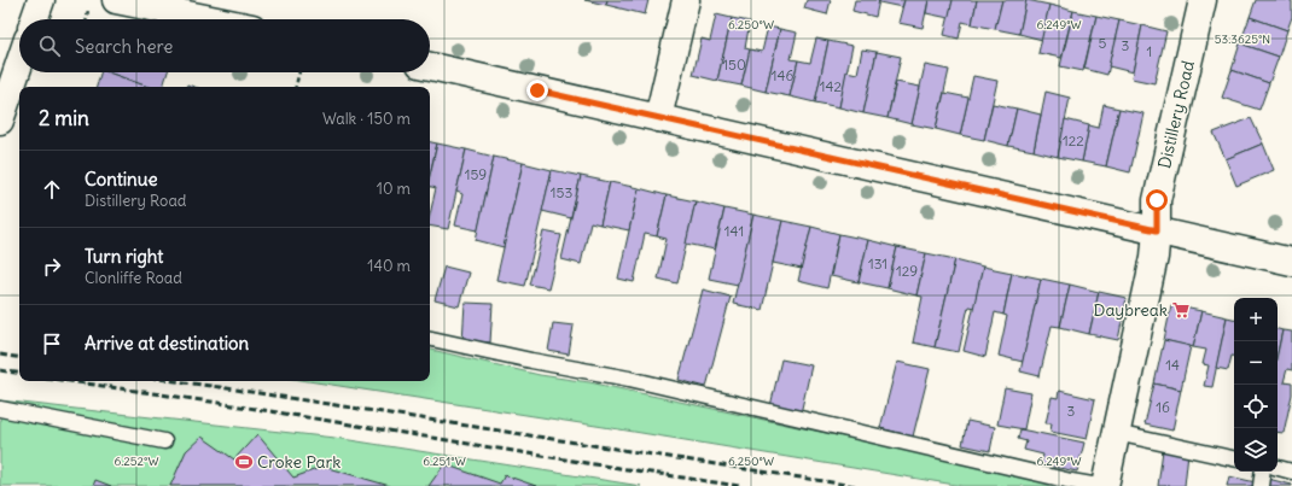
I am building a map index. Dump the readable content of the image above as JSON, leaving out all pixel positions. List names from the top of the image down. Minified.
{"streets":{"main road":["Distillery Road"]},"places":{"supermarket":["Daybreak"],"sports":["Croke Park"]},"house_numbers":["5","3","1","150","146","142","122","159","153","141","131","129","14","16","3"],"page":{"search":"Search here","heading":["2 min","Walk · 150 m"],"list":[["Continue","Distillery Road","10 m"],["Turn right","Clonliffe Road","140 m"],"Arrive at destination"],"map_buttons":["+","−"]},"coordinates":["6.250°W","6.249°W","53.3625°N","6.252°W","6.251°W"]}
